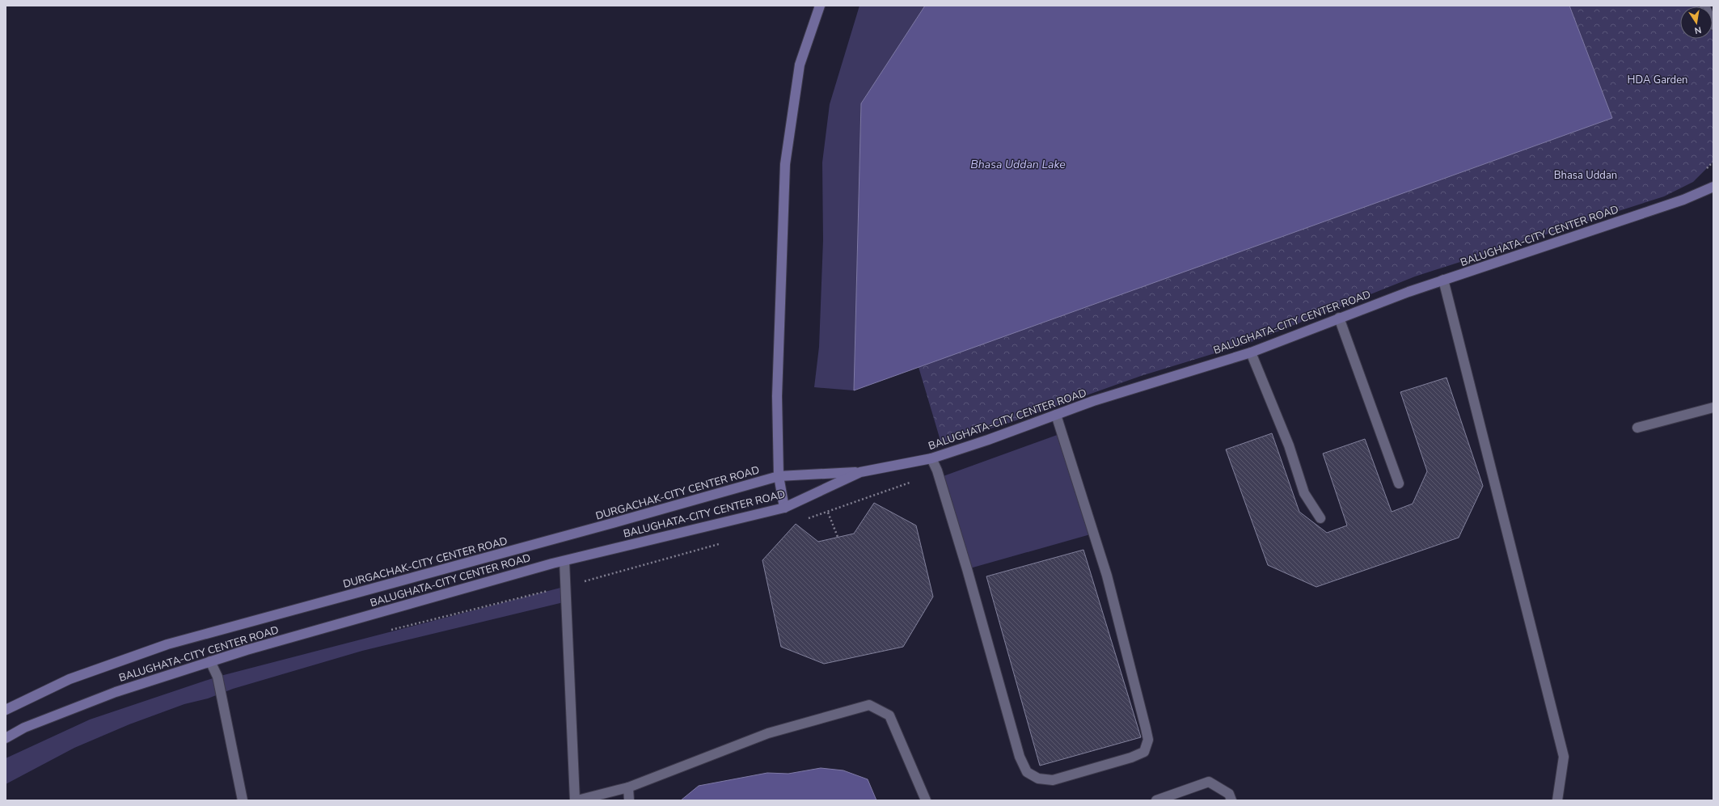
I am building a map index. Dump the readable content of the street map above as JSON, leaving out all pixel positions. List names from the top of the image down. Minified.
{"streets":{"main road":["BALUGHATA-CITY CENTER ROAD","DURGACHAK-CITY CENTER ROAD"]},"crossings":[["BALUGHATA-CITY CENTER ROAD","DURGACHAK-CITY CENTER ROAD"]],"water":["Bhasa Uddan Lake"],"parks":["HDA Garden","Bhasa Uddan"],"north":"bottom"}
